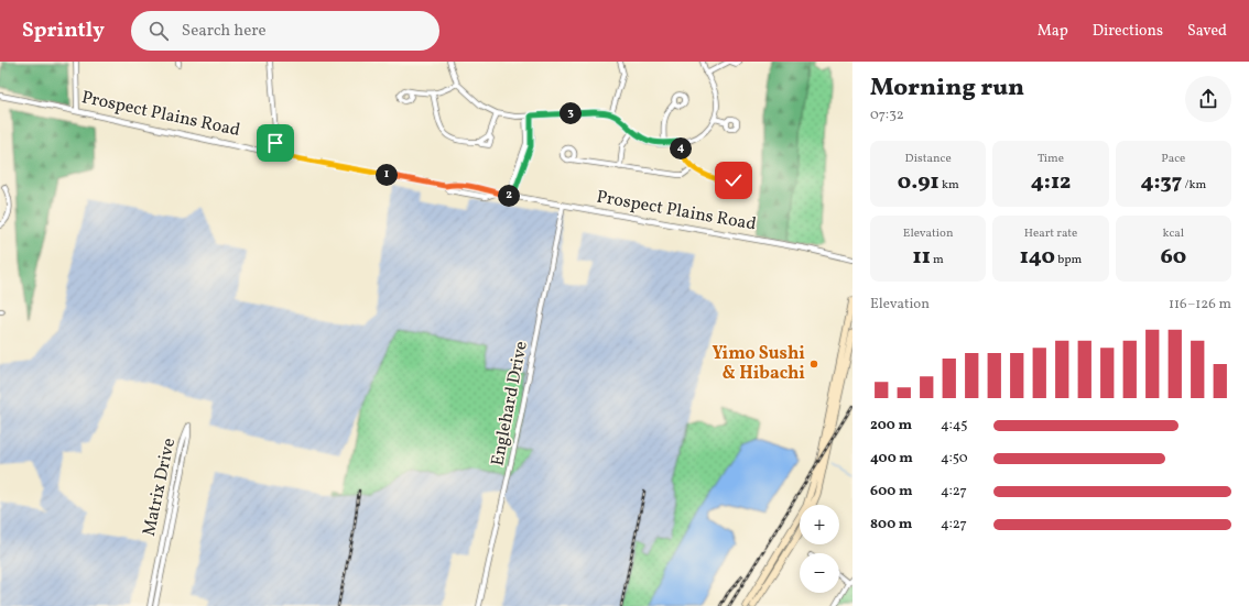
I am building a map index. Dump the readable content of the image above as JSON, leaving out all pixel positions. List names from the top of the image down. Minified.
{"streets":{"street":["Prospect Plains Road","Englehard Drive","Matrix Drive"]},"crossings":[["Prospect Plains Road","Englehard Drive"]],"places":["Yimo Sushi & Hibachi"],"page":{"header":"Sprintly","search":"Search here","nav":["Map","Directions","Saved"],"heading":["Morning run","07:32"],"pins":["3","4","1","2"],"stats":[["Distance","0.91 km"],["Time","4:12"],["Pace","4:37 /km"],["Elevation","11 m"],["Heart rate","140 bpm"],["kcal","60"]],"chart":["Elevation","116–126 m"],"list":[{"name":"200 m","note":"4:45"},{"name":"400 m","note":"4:50"},{"name":"600 m","note":"4:27"},{"name":"800 m","note":"4:27"}],"map_buttons":["+","−"]}}
